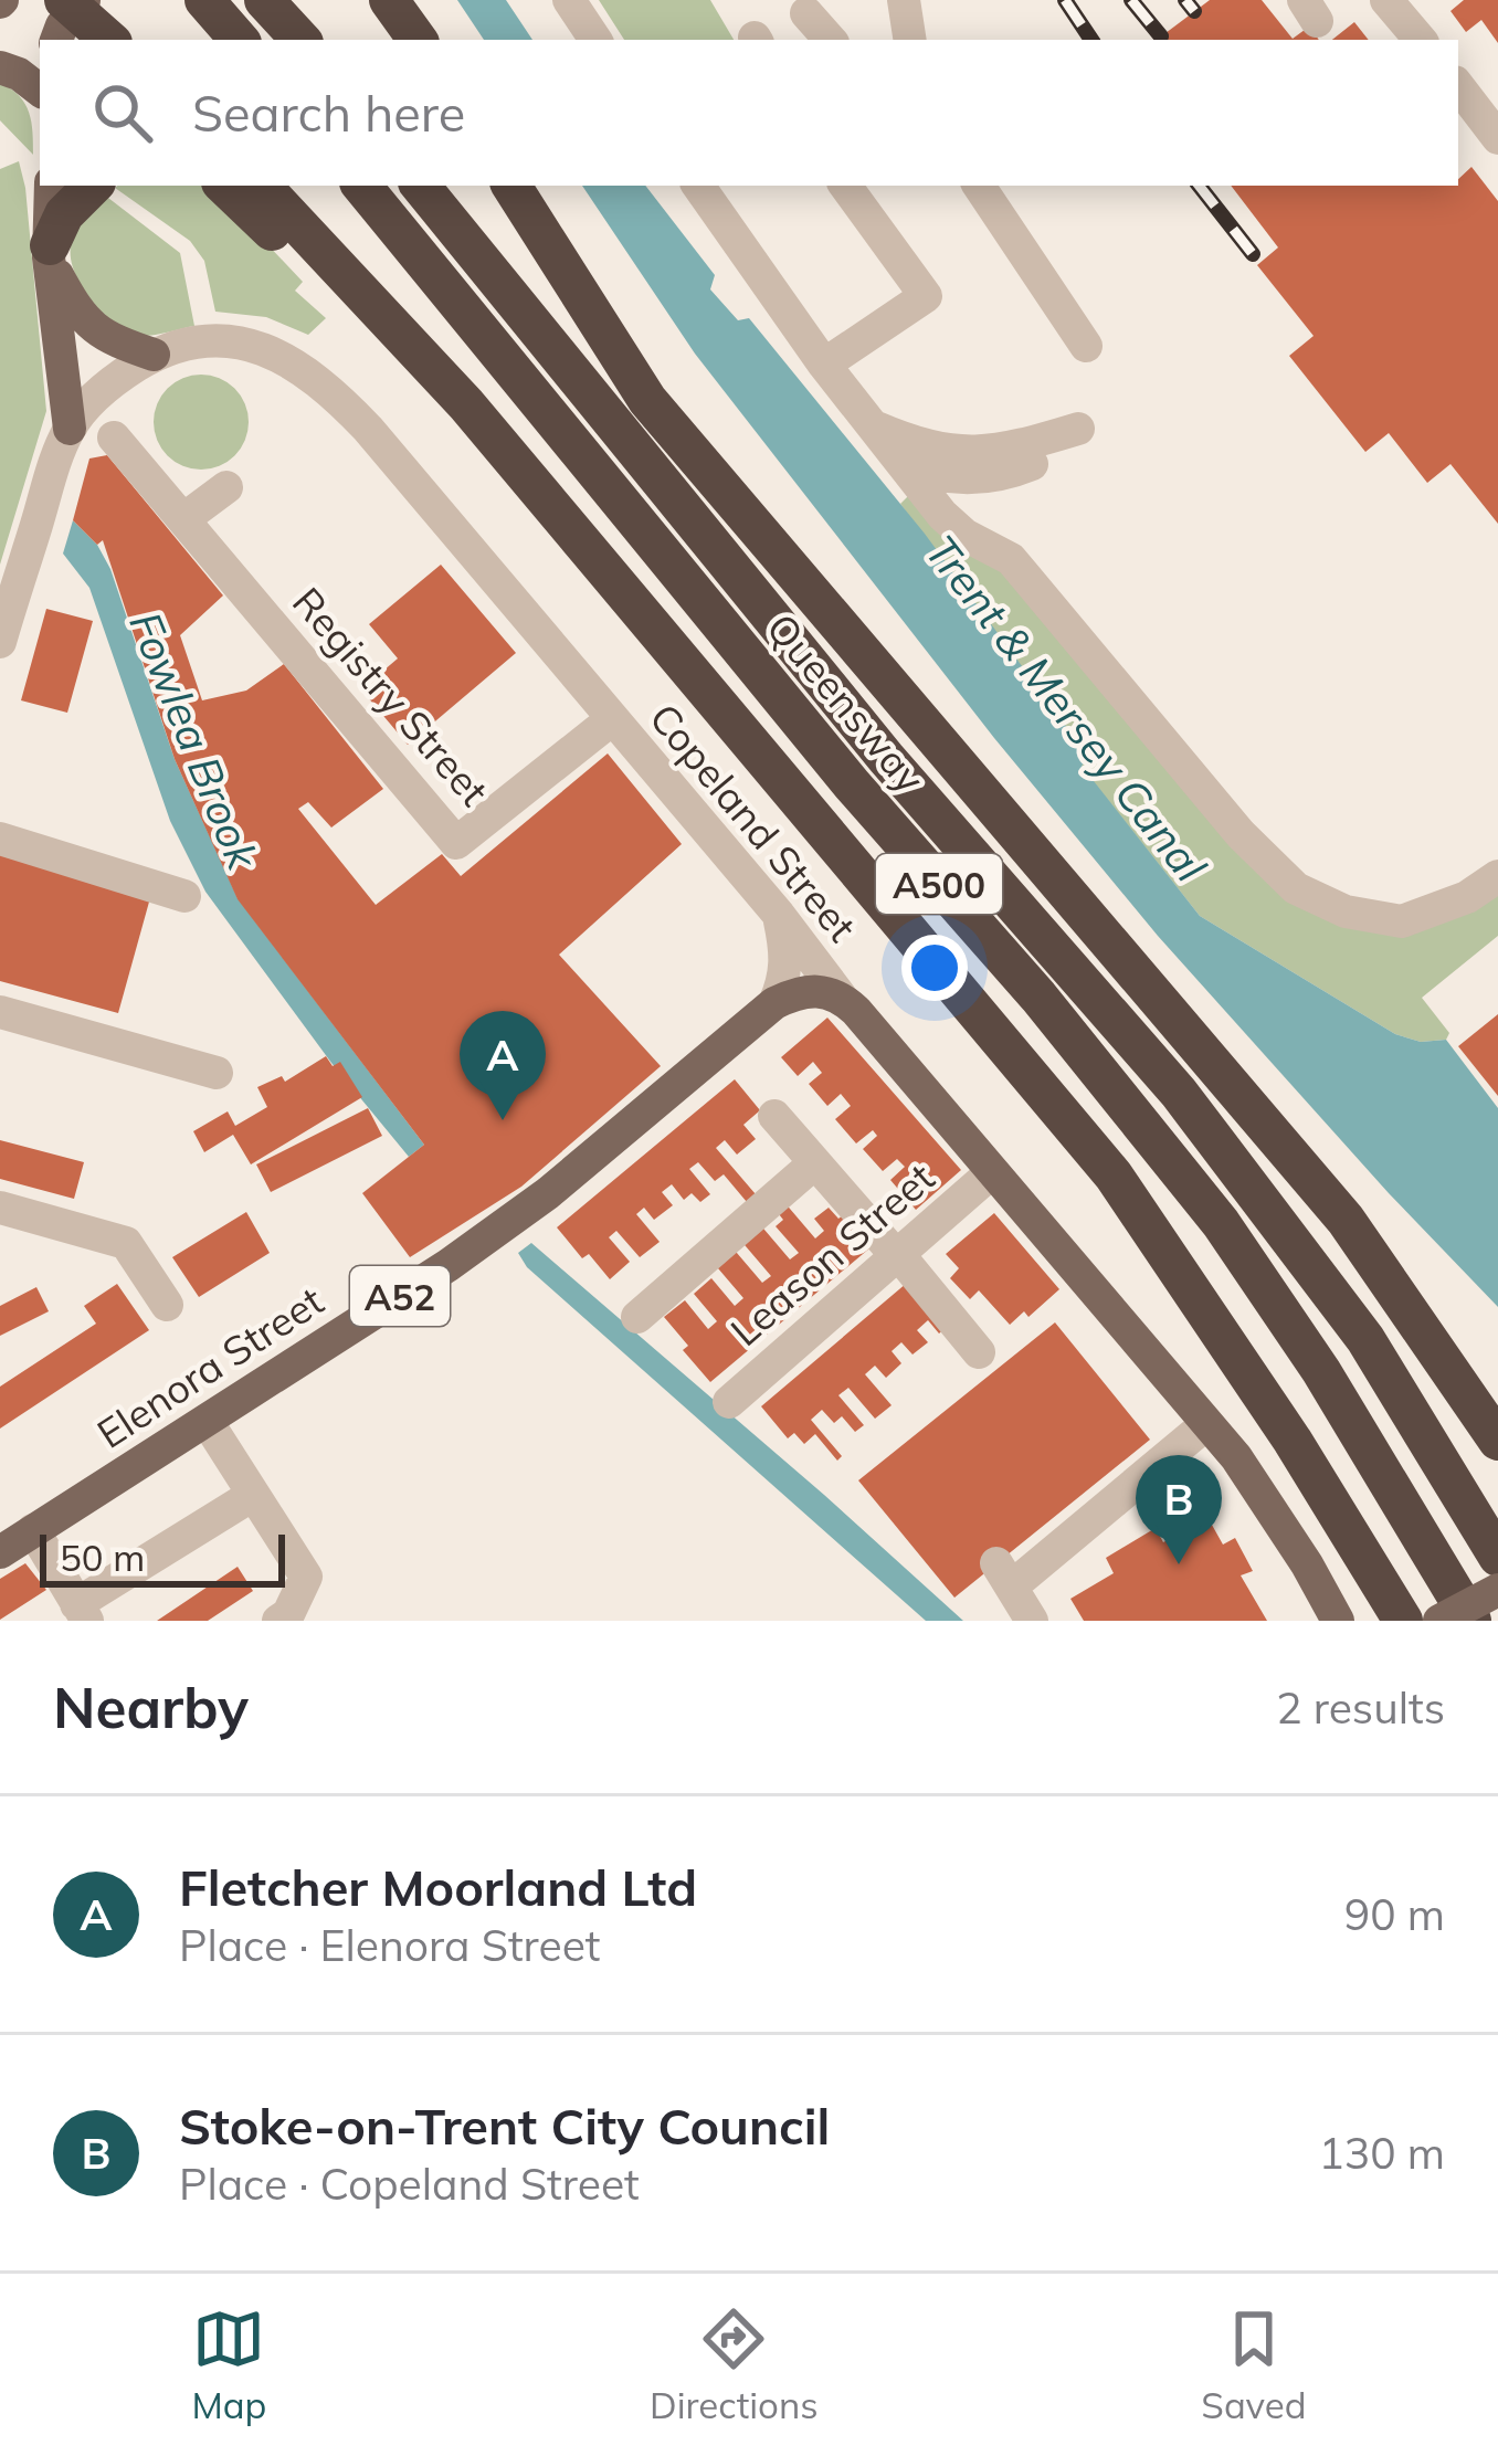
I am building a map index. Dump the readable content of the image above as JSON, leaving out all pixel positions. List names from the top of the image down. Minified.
{"streets":{"highway":["Queensway","A500"],"main road":["Copeland Street","A52","Elenora Street"],"street":["Registry Street","Leason Street"]},"crossings":[["Registry Street","Copeland Street"],["Copeland Street","Leason Street"]],"water":["Trent & Mersey Canal","Fowlea Brook"],"scale_bar":"50 m","page":{"search":"Search here","pins":["A","B"],"scale":"50 m","heading":["Nearby","2 results"],"list":[{"mark":"A","name":"Fletcher Moorland Ltd","note":"Place · Elenora Street","value":"90 m"},{"mark":"B","name":"Stoke-on-Trent City Council","note":"Place · Copeland Street","value":"130 m"}],"nav":["Map","Directions","Saved"]}}
